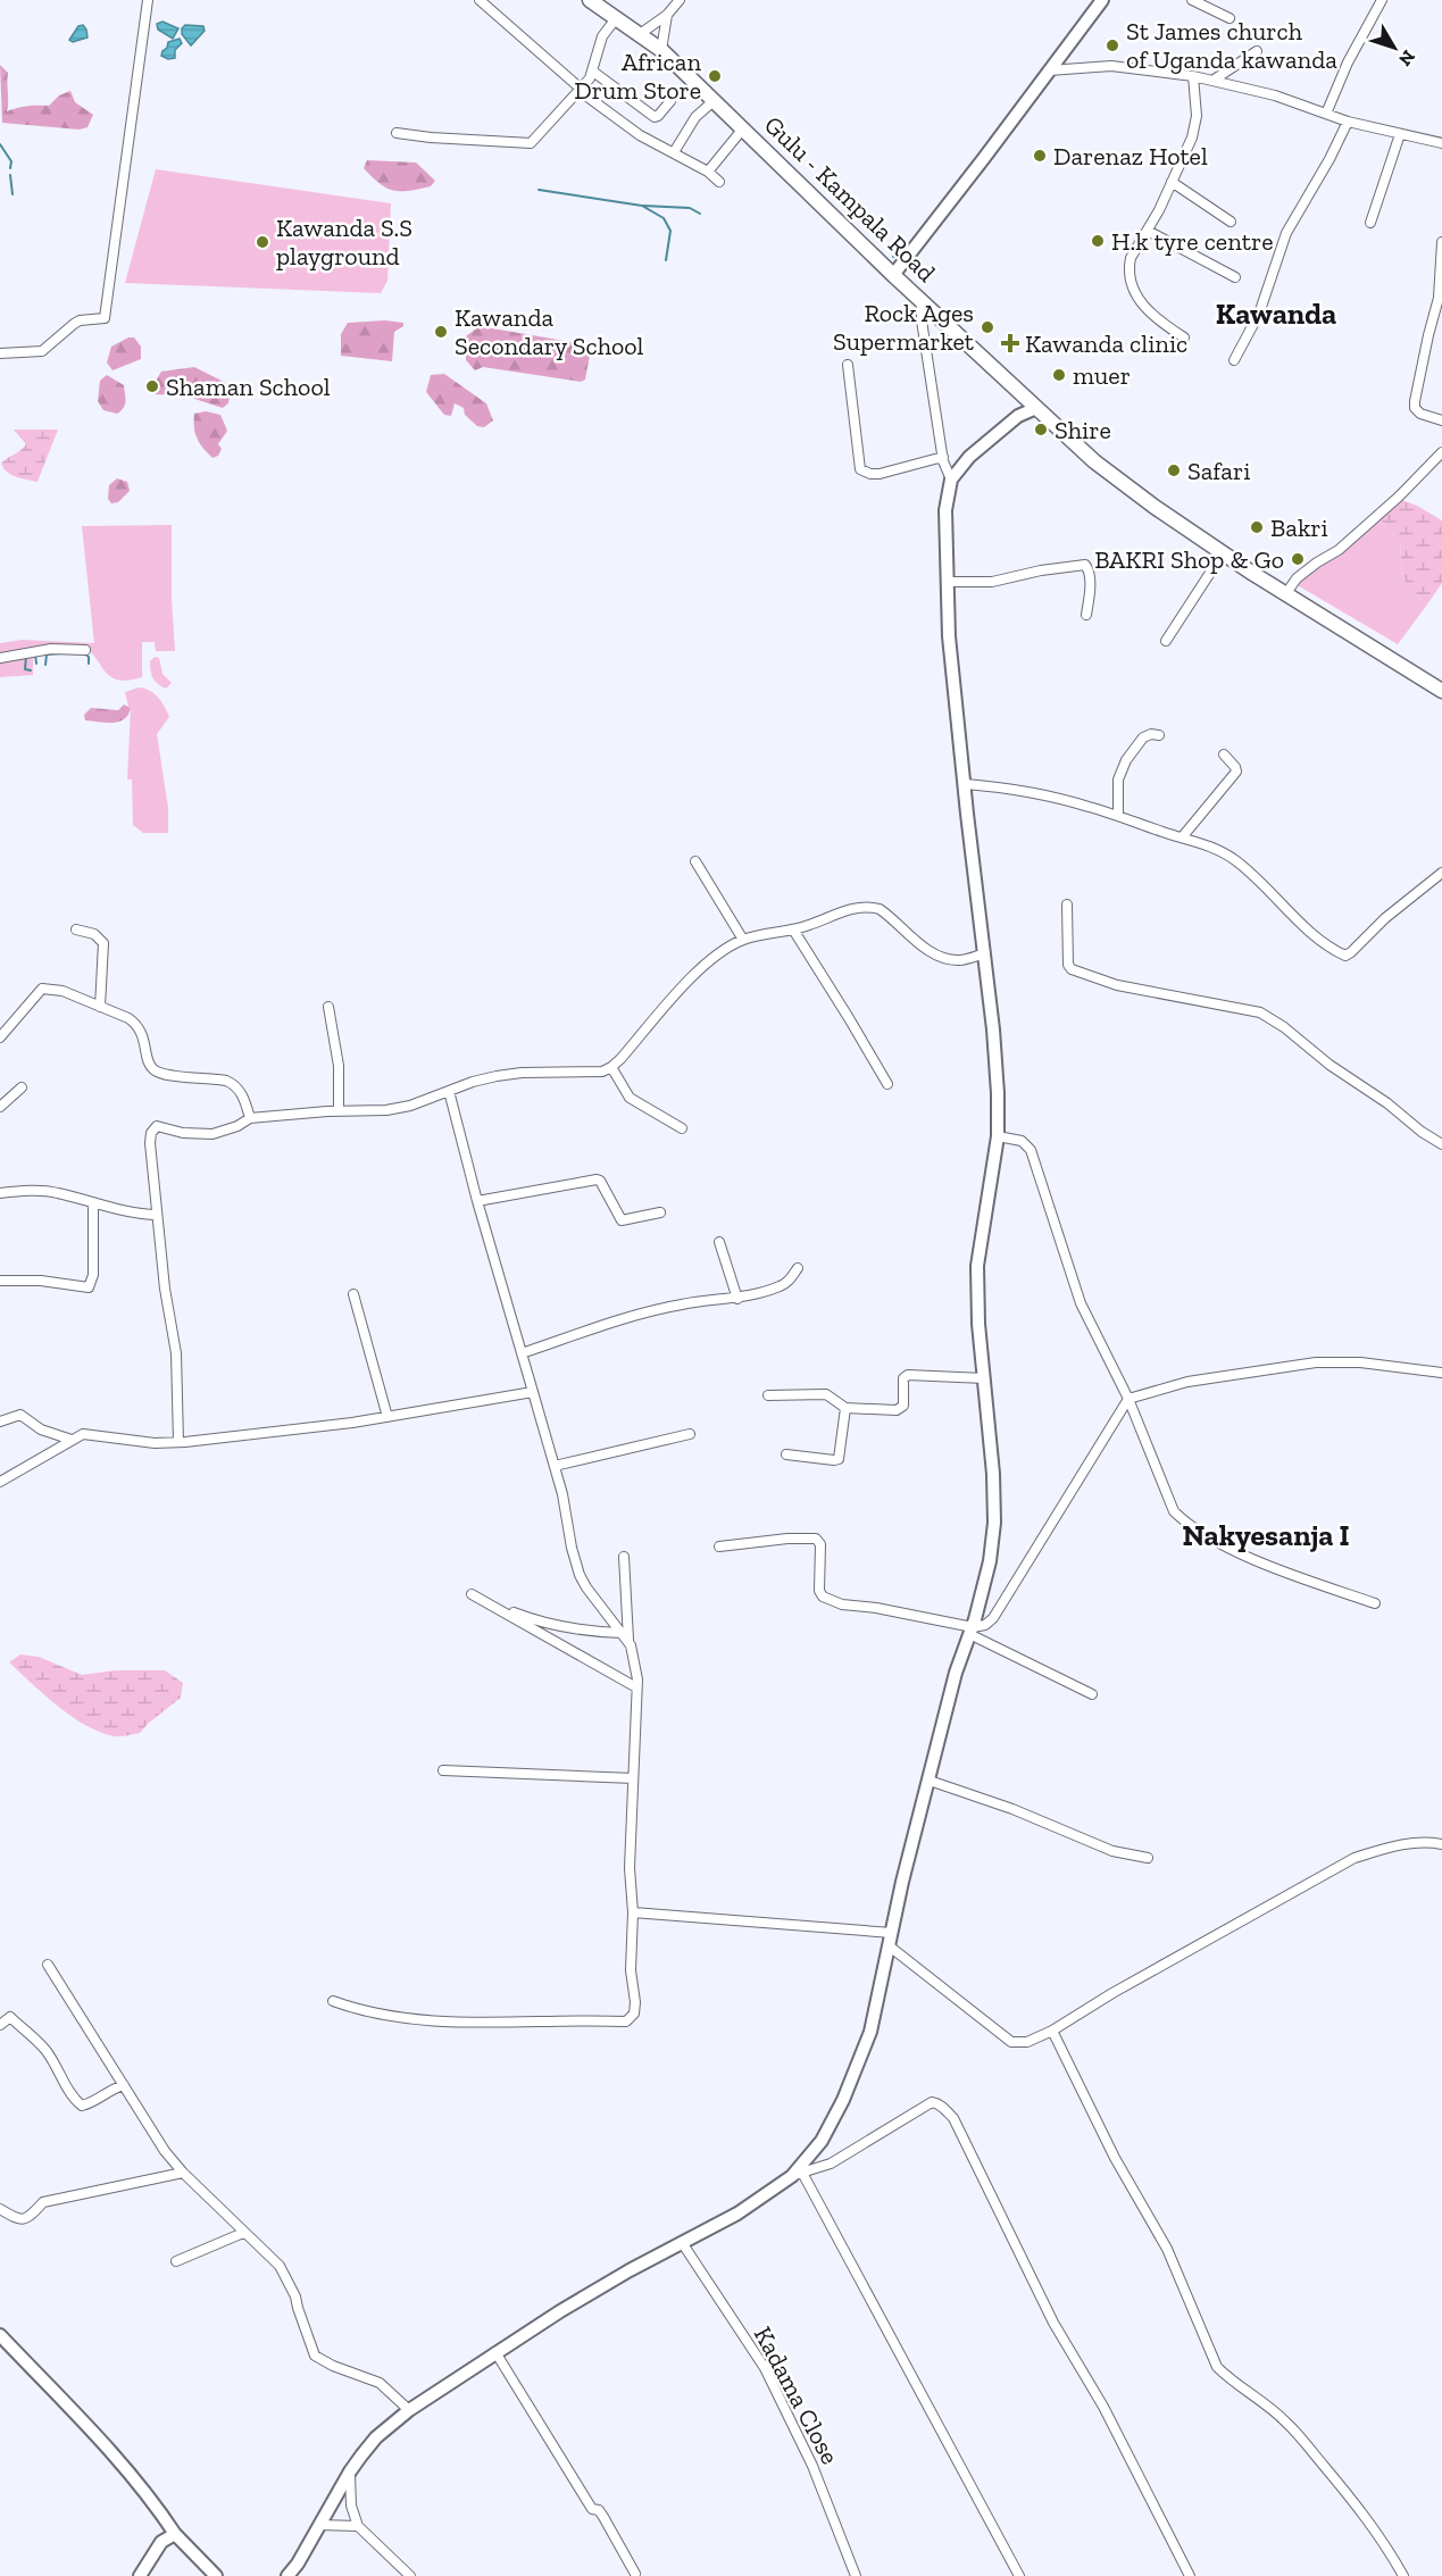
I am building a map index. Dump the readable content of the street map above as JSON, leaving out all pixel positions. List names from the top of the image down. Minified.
{"streets":{"main road":["Gulu - Kampala Road"],"street":["Kadama Close"]},"districts":["Kawanda","Nakyesanja I"],"places":{"other":["St James church of Uganda kawanda","African Drum Store","Darenaz Hotel","H.k tyre centre","Kawanda S.S playground","Rock Ages Supermarket","Kawanda Secondary School","muer","Shaman School","Shire","Safari","Bakri","BAKRI Shop & Go"],"health":["Kawanda clinic"]},"north":"bottom right"}
